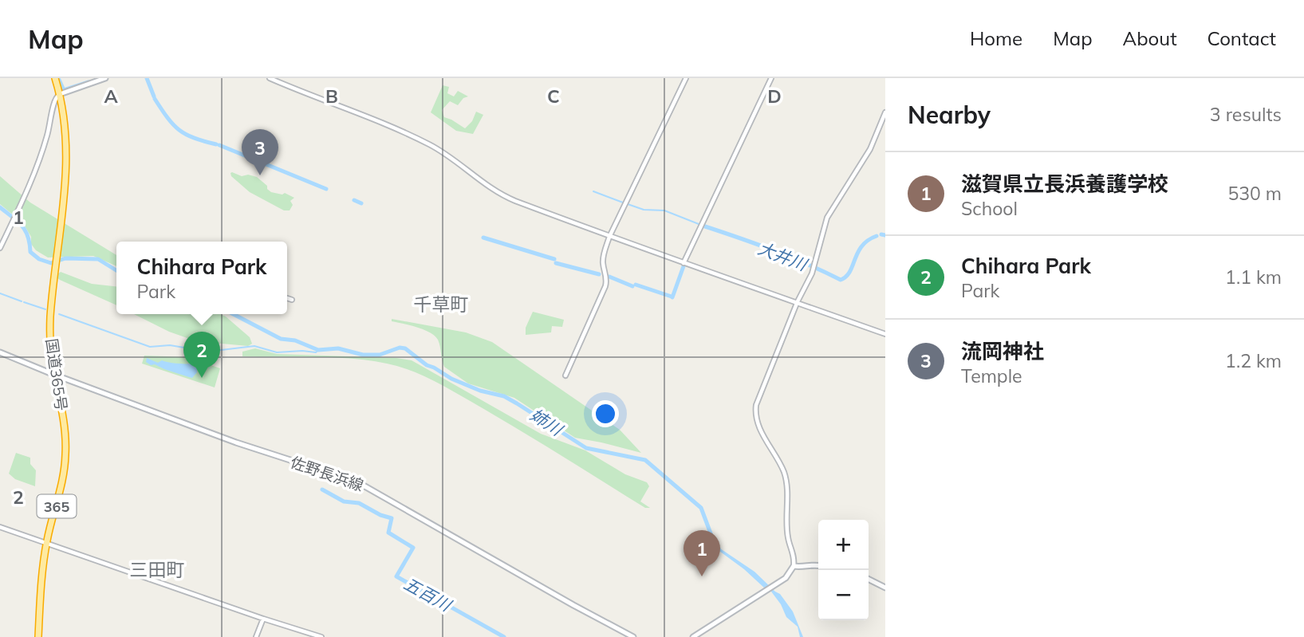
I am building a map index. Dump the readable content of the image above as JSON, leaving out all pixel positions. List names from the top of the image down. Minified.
{"streets":{"highway":["国道365号","365"],"main road":["佐野長浜線"]},"crossings":[["国道365号","佐野長浜線"]],"districts":["千草町","三田町"],"water":["大井川","姉川","五百川"],"page":{"header":"Map","nav":["Home","Map","About","Contact"],"heading":["Nearby","3 results"],"pins":["3","2","1"],"list":[{"mark":"1","name":"滋賀県立長浜養護学校","note":"School","value":"530 m"},{"mark":"2","name":"Chihara Park","note":"Park","value":"1.1 km"},{"mark":"3","name":"流岡神社","note":"Temple","value":"1.2 km"}],"popup":["Chihara Park","Park"],"map_buttons":["+","−"]},"grid":{"columns":["A","B","C","D"],"rows":["1","2"]}}
